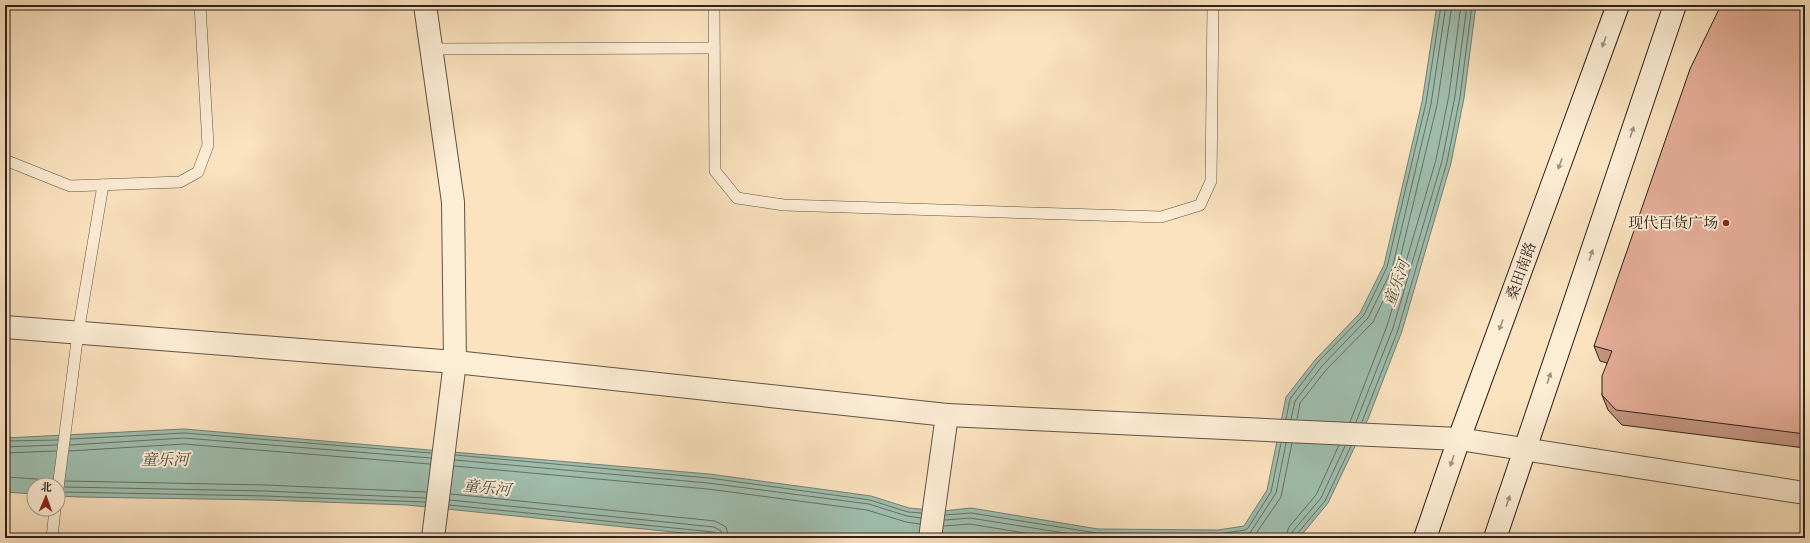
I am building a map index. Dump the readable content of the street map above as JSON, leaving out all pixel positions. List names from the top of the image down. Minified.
{"streets":{"street":["桑田南路"]},"water":["童乐河"],"places":["现代百货广场"],"north":"top"}
